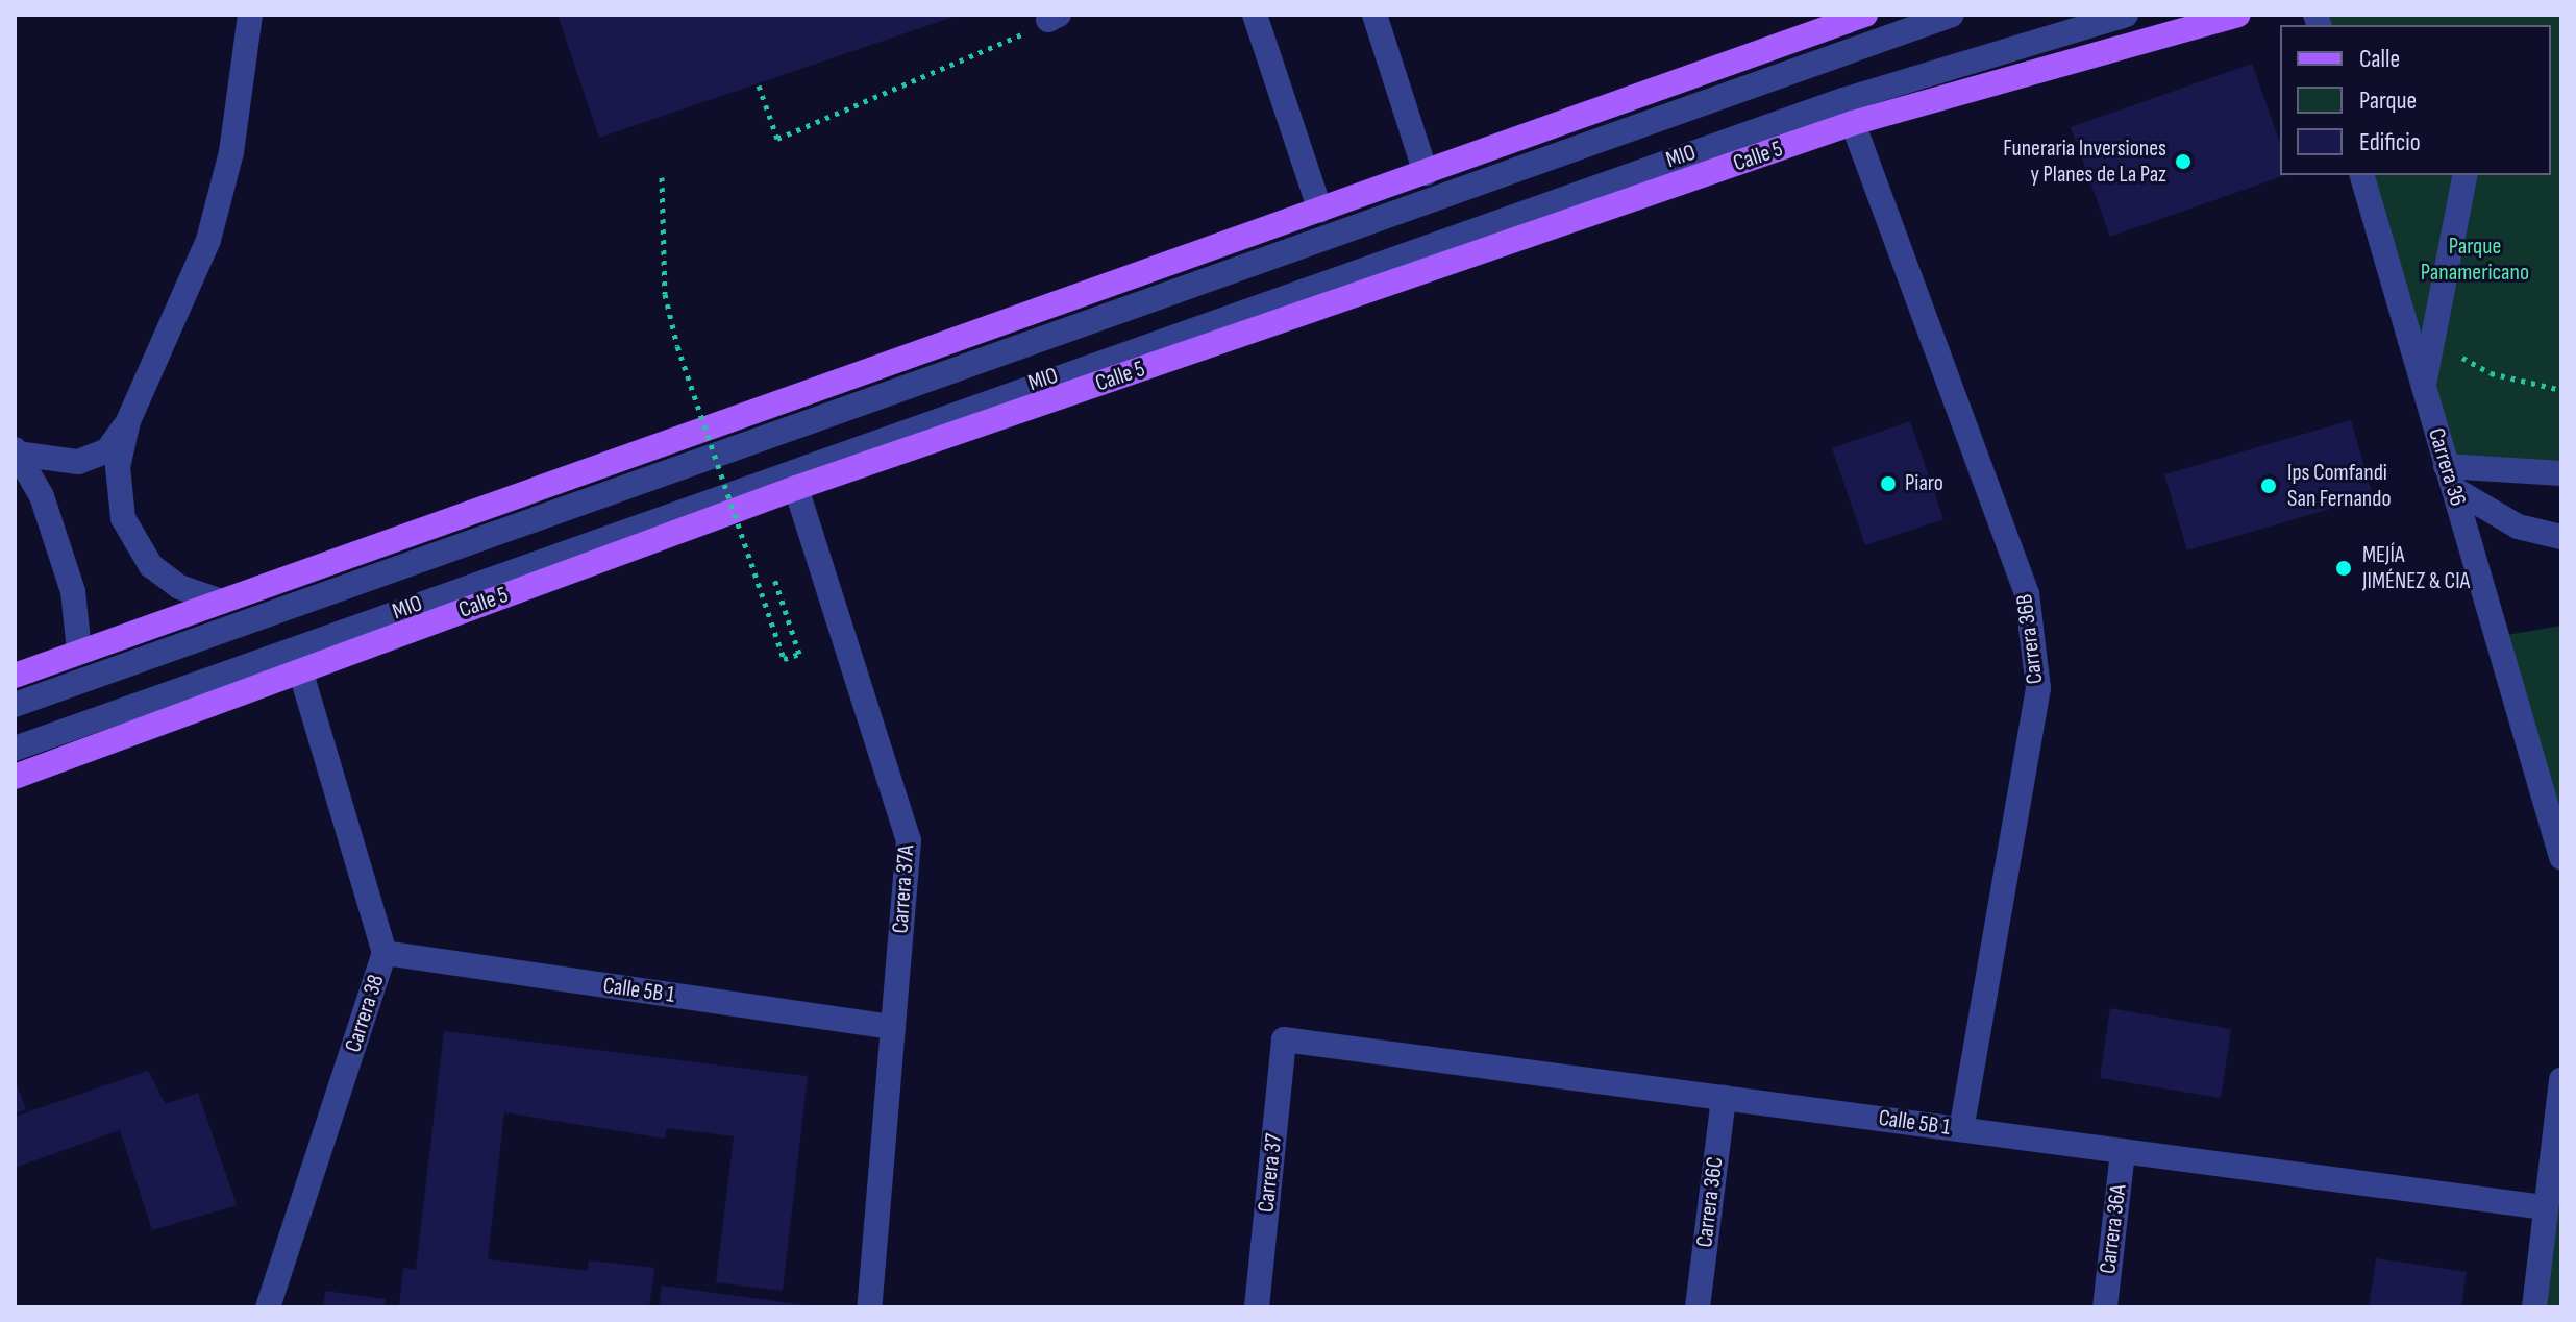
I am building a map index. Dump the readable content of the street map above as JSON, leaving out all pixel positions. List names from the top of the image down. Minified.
{"streets":{"main road":["Calle 5"],"street":["MIO","Carrera 36","Carrera 36B","Carrera 37A","Calle 5B 1","Carrera 38","Carrera 37","Carrera 36C","Carrera 36A"]},"crossings":[["Calle 5","Carrera 36B"],["Calle 5","Carrera 37A"],["Calle 5","Carrera 38"],["Carrera 36B","Calle 5B 1"],["Carrera 37A","Calle 5B 1"],["Calle 5B 1","Carrera 38"],["Calle 5B 1","Carrera 37"],["Calle 5B 1","Carrera 36C"],["Calle 5B 1","Carrera 36A"]],"parks":["Parque Panamericano"],"places":["Funeraria Inversiones y Planes de La Paz","Piaro","Ips Comfandi San Fernando","MEJÍA JIMÉNEZ & CIA"],"legend":["Calle","Parque","Edificio"]}
